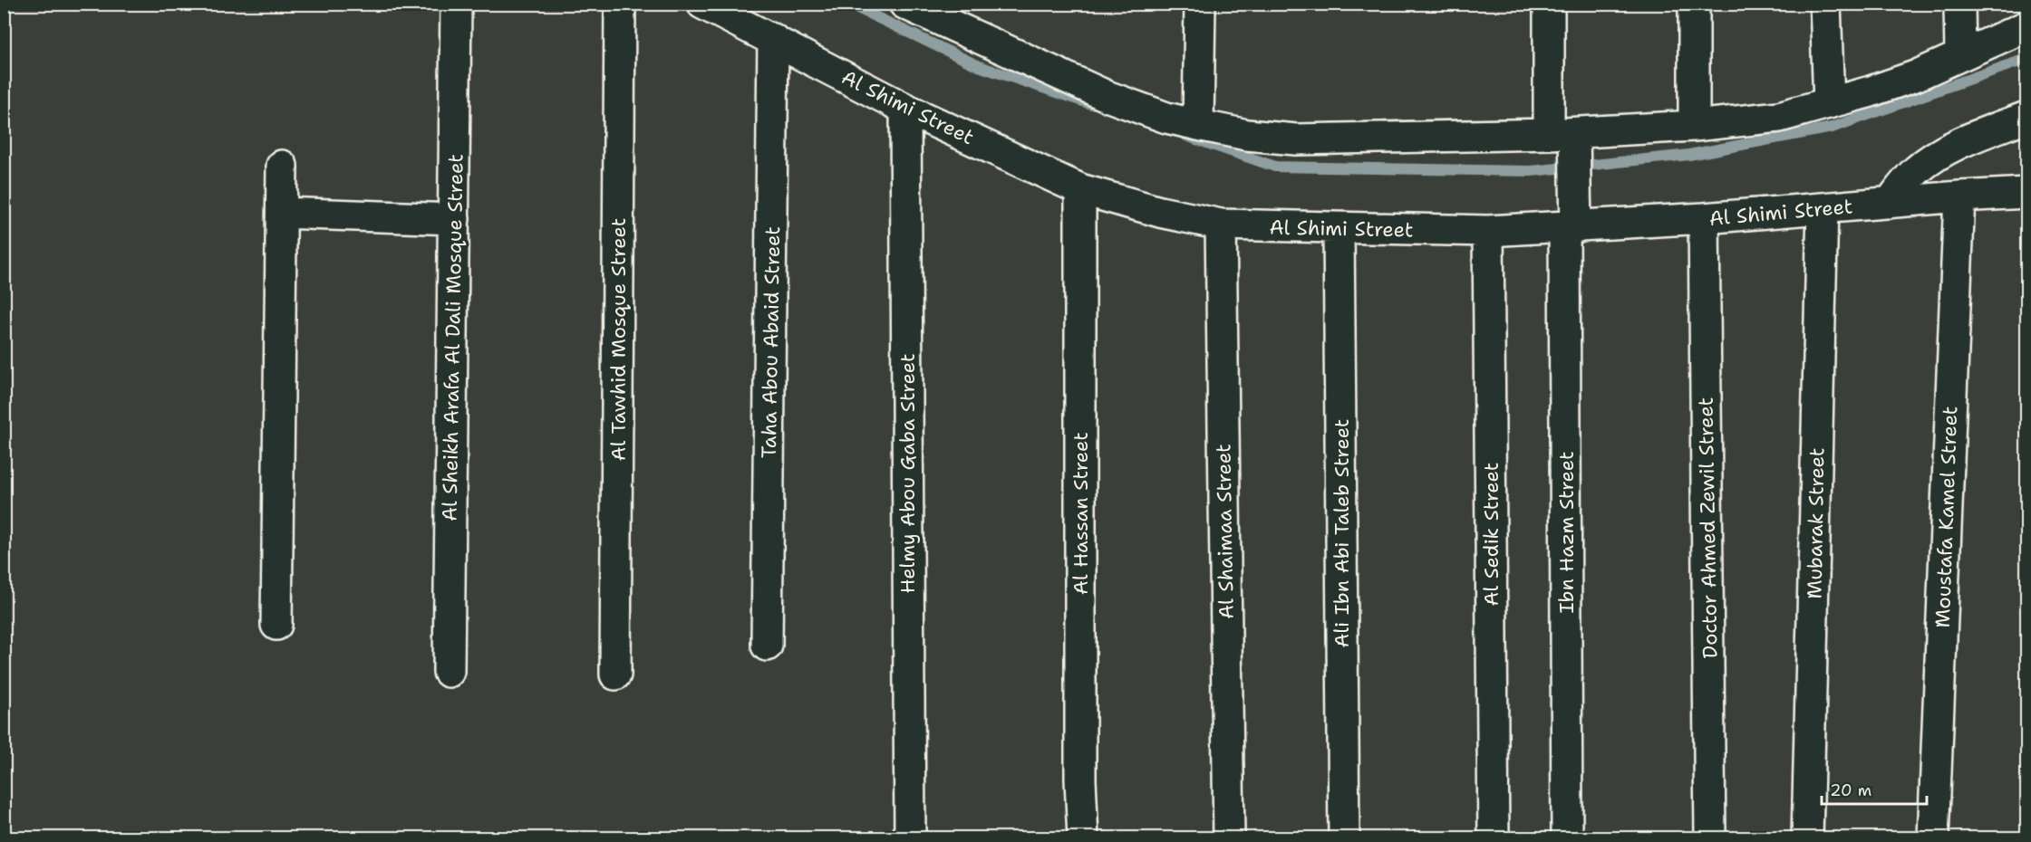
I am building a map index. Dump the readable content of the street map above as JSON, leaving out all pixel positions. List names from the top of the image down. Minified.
{"streets":{"street":["Al Shimi Street","Al Sheikh Arafa Al Dali Mosque Street","Al Tawhid Mosque Street","Taha Abou Abaid Street","Helmy Abou Gaba Street","Al Hassan Street","Moustafa Kamel Street","Mubarak Street","Doctor Ahmed Zewil Street","Al Shaimaa Street","Ibn Hazm Street","Ali Ibn Abi Taleb Street","Al Sedik Street"]},"crossings":[["Al Shimi Street","Taha Abou Abaid Street"],["Al Shimi Street","Helmy Abou Gaba Street"],["Al Shimi Street","Al Hassan Street"],["Al Shimi Street","Moustafa Kamel Street"],["Al Shimi Street","Mubarak Street"],["Al Shimi Street","Doctor Ahmed Zewil Street"],["Al Shimi Street","Al Shaimaa Street"],["Al Shimi Street","Ibn Hazm Street"],["Al Shimi Street","Ali Ibn Abi Taleb Street"],["Al Shimi Street","Al Sedik Street"]],"scale_bar":"20 m"}
